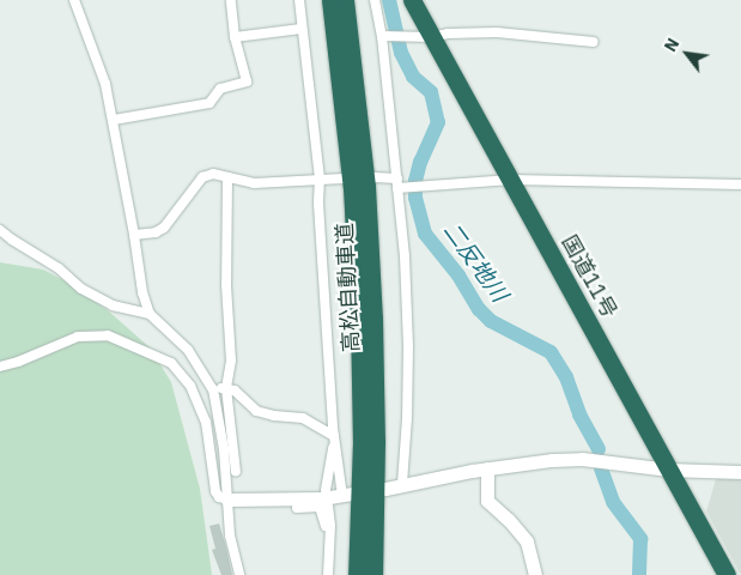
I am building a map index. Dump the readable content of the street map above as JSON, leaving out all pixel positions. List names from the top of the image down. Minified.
{"streets":{"highway":["国道11号","高松自動車道"]},"water":["二反地川"],"north":"top left"}
